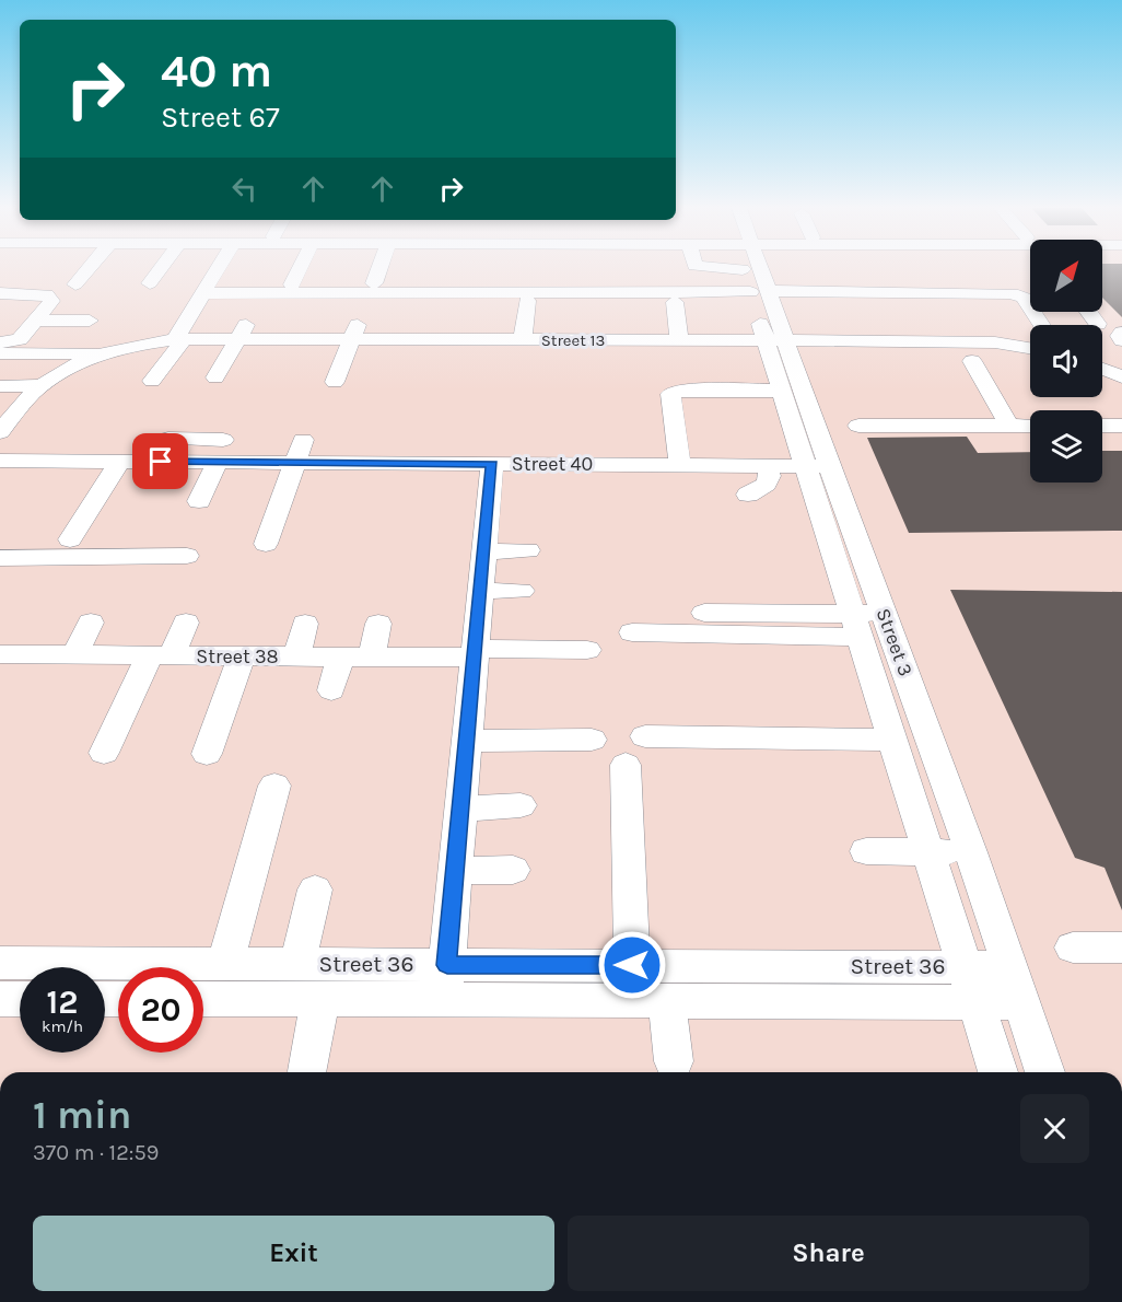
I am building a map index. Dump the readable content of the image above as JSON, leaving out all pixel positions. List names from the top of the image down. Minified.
{"streets":{"street":["Street 13","Street 40","Street 3","Street 38","Street 36"]},"crossings":[["Street 13","Street 3"],["Street 40","Street 3"],["Street 3","Street 36"]],"north":"top right","page":{"turn":["40 m","Street 67"],"speed":"12 km/h","limit":"20","heading":["1 min","370 m · 12:59"],"buttons":["Exit","Share"]}}
